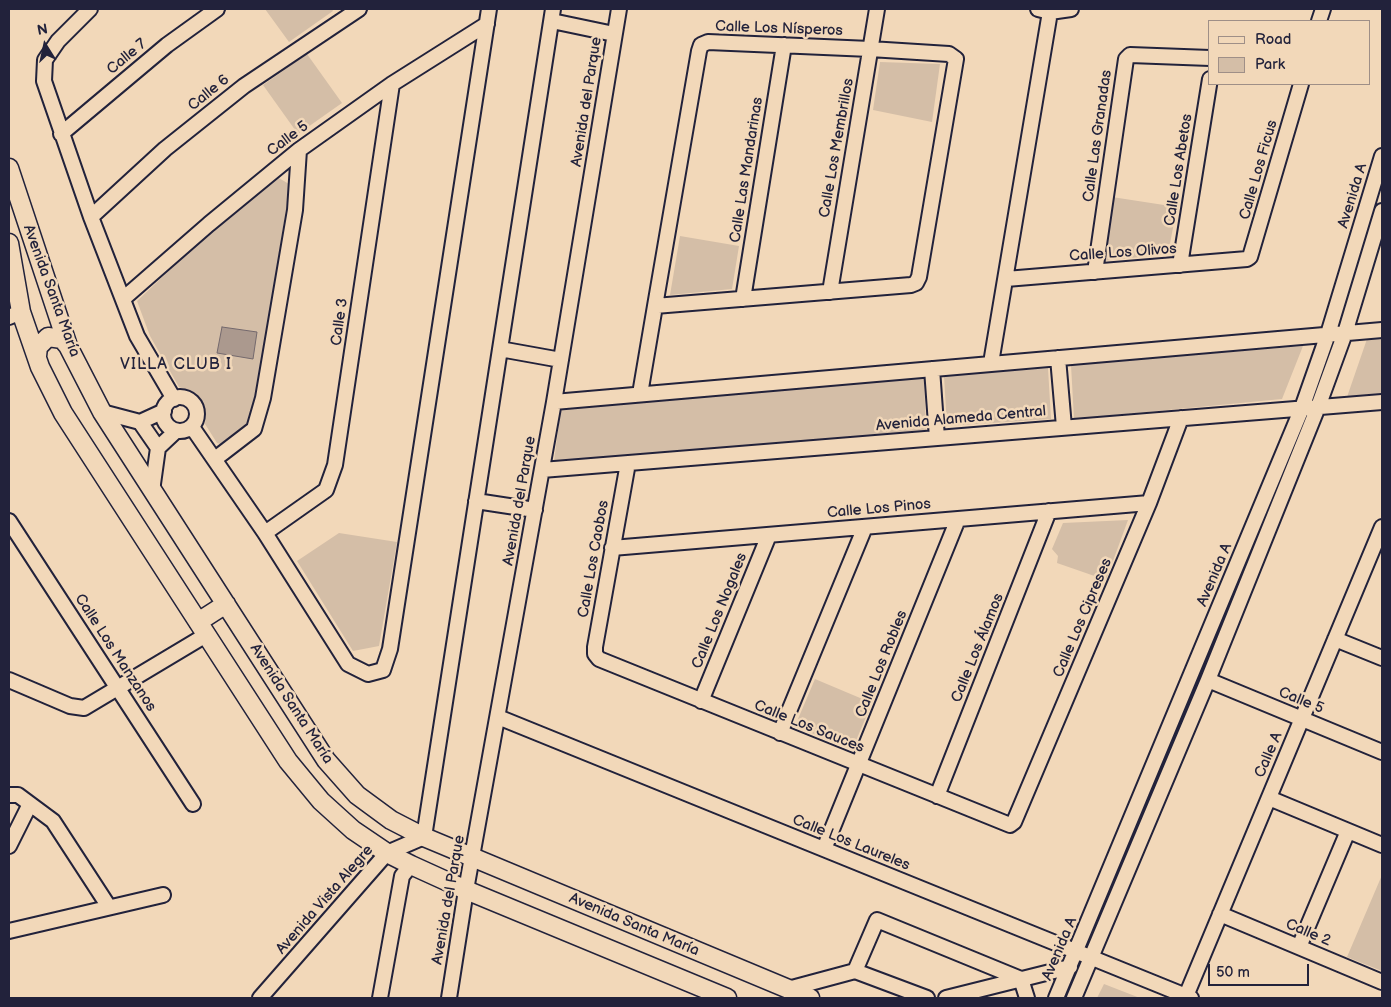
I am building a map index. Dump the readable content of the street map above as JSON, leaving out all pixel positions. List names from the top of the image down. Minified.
{"streets":{"main road":["Avenida Santa María"],"street":["Calle Los Nísperos","Calle 7","Calle 6","Avenida del Parque","Calle Las Granadas","Calle 5","Calle Los Membrillos","Calle Las Mandarinas","Calle Los Abetos","Calle Los Ficus","Avenida A","Calle Los Olivos","Calle 3","Avenida Alameda Central","Calle Los Pinos","Calle Los Caobos","Calle Los Nogales","Calle Los Cipreses","Calle Los Álamos","Calle Los Manzanos","Calle Los Robles","Calle Los Sauces","Calle A","Calle Los Laureles","Avenida Vista Alegre","Calle 2"]},"crossings":[["Calle Los Nísperos","Calle Los Membrillos"],["Calle Los Nísperos","Calle Las Mandarinas"],["Avenida del Parque","Avenida Santa María"],["Avenida del Parque","Avenida Alameda Central"],["Avenida del Parque","Calle Los Laureles"],["Calle Las Granadas","Calle Los Olivos"],["Calle 5","Calle 3"],["Calle 5","Calle A"],["Calle Los Abetos","Calle Los Olivos"],["Calle Los Ficus","Calle Los Olivos"],["Avenida A","Avenida Alameda Central"],["Avenida A","Calle Los Laureles"],["Avenida Santa María","Avenida Vista Alegre"],["Avenida Alameda Central","Calle Los Caobos"],["Avenida Alameda Central","Calle Los Cipreses"],["Calle Los Pinos","Calle Los Caobos"],["Calle Los Pinos","Calle Los Nogales"],["Calle Los Pinos","Calle Los Cipreses"],["Calle Los Pinos","Calle Los Álamos"],["Calle Los Pinos","Calle Los Robles"],["Calle Los Caobos","Calle Los Sauces"],["Calle Los Nogales","Calle Los Sauces"],["Calle Los Cipreses","Calle Los Sauces"],["Calle Los Álamos","Calle Los Sauces"],["Calle Los Robles","Calle Los Sauces"],["Calle Los Robles","Calle Los Laureles"],["Calle A","Calle Los Laureles"],["Calle A","Calle 2"]],"districts":["VILLA CLUB I"],"legend":["Road","Park"],"scale_bar":"50 m","north":"top"}
